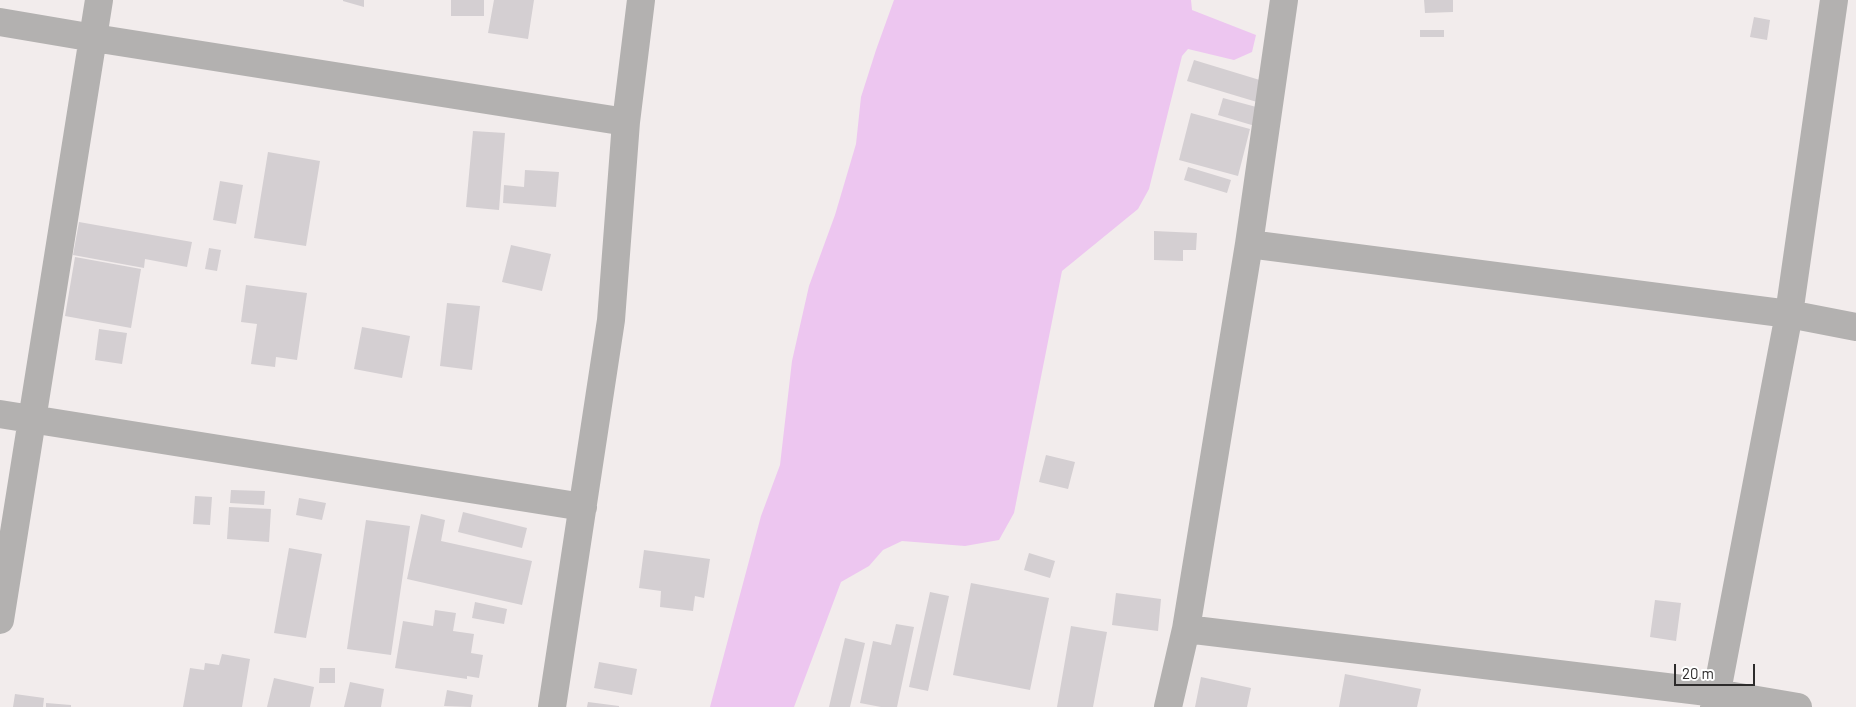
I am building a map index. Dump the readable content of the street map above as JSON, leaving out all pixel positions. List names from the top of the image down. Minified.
{"scale_bar":"20 m"}
